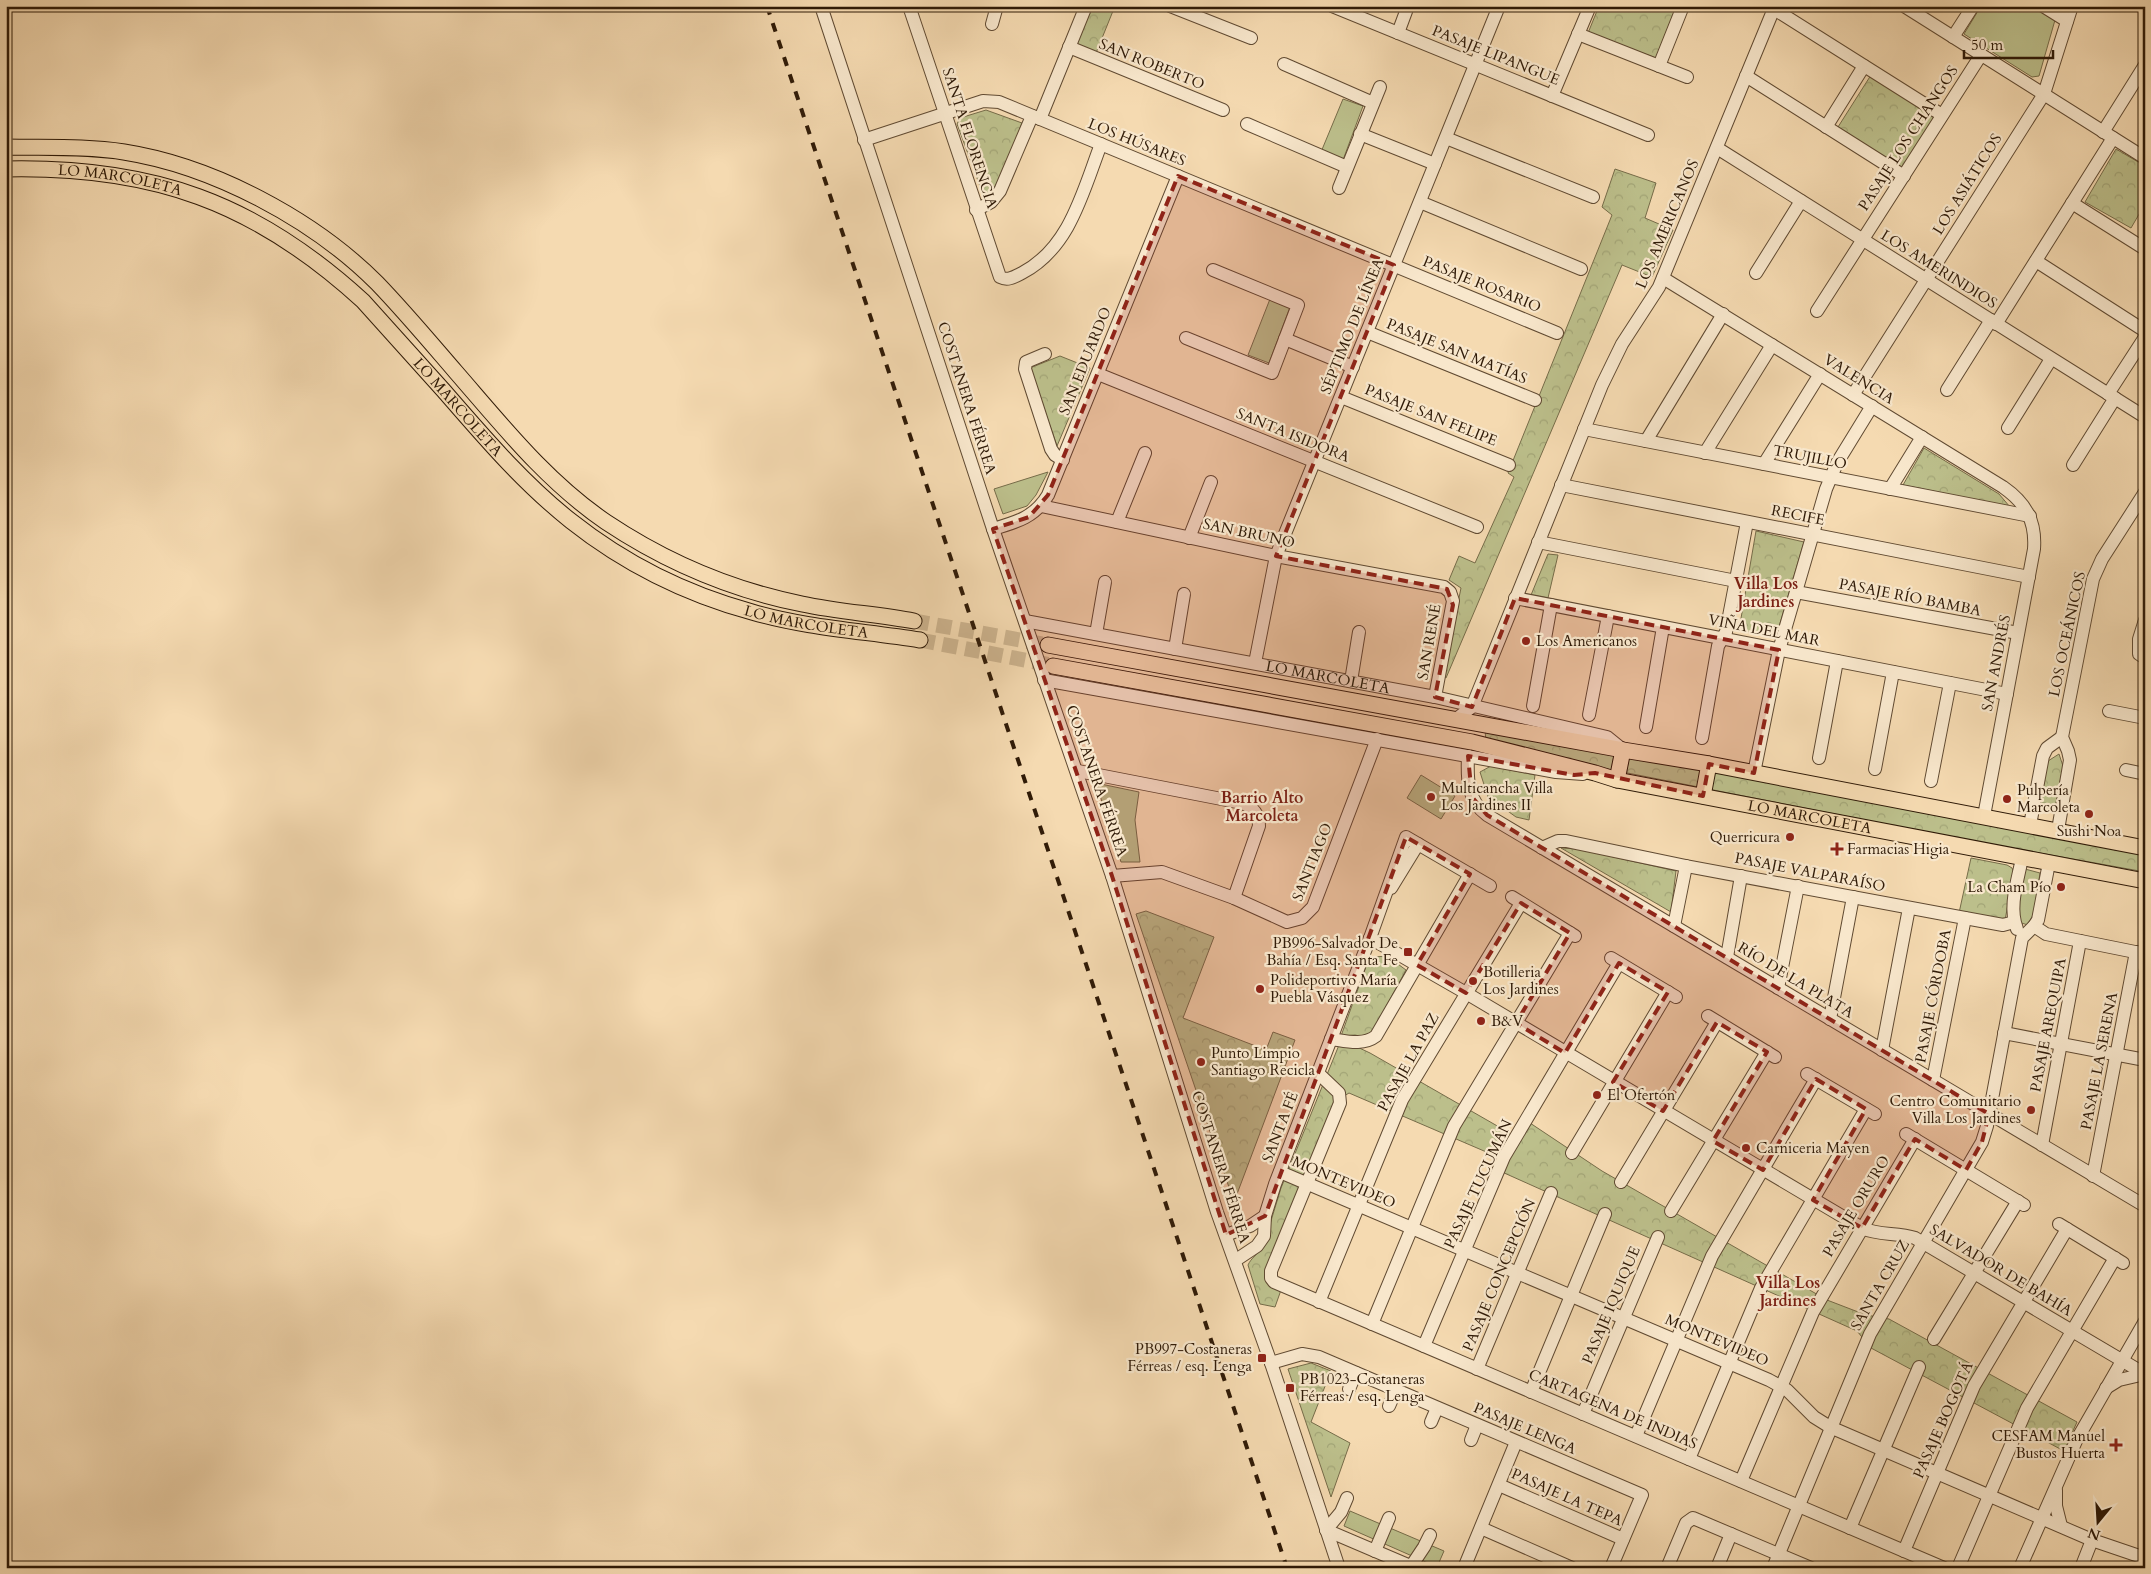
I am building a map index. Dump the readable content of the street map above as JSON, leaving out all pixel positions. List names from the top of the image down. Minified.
{"streets":{"main road":["LO MARCOLETA"],"street":["PASAJE LIPANGUE","SAN ROBERTO","SANTA FLORENCIA","PASAJE LOS CHANGOS","LOS HÚSARES","LOS ASIÁTICOS","LOS AMERICANOS","LOS AMERINDIOS","PASAJE ROSARIO","SÉPTIMO DE LÍNEA","PASAJE SAN MATÍAS","SAN EDUARDO","VALENCIA","COSTANERA FÉRREA","PASAJE SAN FELIPE","SANTA ISIDORA","TRUJILLO","RECIFE","SAN BRUNO","PASAJE RÍO BAMBA","VIÑA DEL MAR","LOS OCEÁNICOS","SAN RENÉ","SAN ANDRÉS","SANTIAGO","PASAJE VALPARAÍSO","RÍO DE LA PLATA","PASAJE CÓRDOBA","PASAJE AREQUIPA","PASAJE LA SERENA","PASAJE LA PAZ","SANTA FÉ","MONTEVIDEO","PASAJE TUCUMÁN","PASAJE ORURO","SALVADOR DE BAHÍA","PASAJE CONCEPCIÓN","SANTA CRUZ","PASAJE IQUIQUE","CARTAGENA DE INDIAS","PASAJE BOGOTÁ","PASAJE LENGA","PASAJE LA TEPA"]},"crossings":[["PASAJE LIPANGUE","SÉPTIMO DE LÍNEA"],["SANTA FLORENCIA","LOS HÚSARES"],["PASAJE LOS CHANGOS","LOS AMERINDIOS"],["LOS HÚSARES","PASAJE ROSARIO"],["LOS HÚSARES","SÉPTIMO DE LÍNEA"],["LOS HÚSARES","SAN EDUARDO"],["LOS HÚSARES","COSTANERA FÉRREA"],["LO MARCOLETA","LOS AMERICANOS"],["LO MARCOLETA","SÉPTIMO DE LÍNEA"],["LO MARCOLETA","COSTANERA FÉRREA"],["LO MARCOLETA","LOS OCEÁNICOS"],["LO MARCOLETA","SAN RENÉ"],["LO MARCOLETA","SAN ANDRÉS"],["LO MARCOLETA","SANTIAGO"],["LO MARCOLETA","RÍO DE LA PLATA"],["LOS ASIÁTICOS","LOS AMERINDIOS"],["LOS ASIÁTICOS","VALENCIA"],["LOS AMERICANOS","LOS AMERINDIOS"],["LOS AMERICANOS","VALENCIA"],["LOS AMERICANOS","TRUJILLO"],["LOS AMERICANOS","RECIFE"],["LOS AMERICANOS","VIÑA DEL MAR"],["PASAJE ROSARIO","SÉPTIMO DE LÍNEA"],["SÉPTIMO DE LÍNEA","PASAJE SAN MATÍAS"],["SÉPTIMO DE LÍNEA","PASAJE SAN FELIPE"],["SÉPTIMO DE LÍNEA","SANTA ISIDORA"],["SÉPTIMO DE LÍNEA","SAN BRUNO"],["SAN EDUARDO","COSTANERA FÉRREA"],["SAN EDUARDO","SANTA ISIDORA"],["SAN EDUARDO","SAN BRUNO"],["VALENCIA","TRUJILLO"],["VALENCIA","SAN ANDRÉS"],["COSTANERA FÉRREA","SANTIAGO"],["COSTANERA FÉRREA","SANTA FÉ"],["COSTANERA FÉRREA","PASAJE LENGA"],["TRUJILLO","SAN ANDRÉS"],["RECIFE","SAN ANDRÉS"],["SAN BRUNO","SAN RENÉ"],["PASAJE RÍO BAMBA","SAN ANDRÉS"],["VIÑA DEL MAR","SAN ANDRÉS"],["PASAJE VALPARAÍSO","RÍO DE LA PLATA"],["PASAJE VALPARAÍSO","PASAJE CÓRDOBA"],["RÍO DE LA PLATA","PASAJE CÓRDOBA"],["RÍO DE LA PLATA","PASAJE AREQUIPA"],["RÍO DE LA PLATA","PASAJE LA SERENA"],["RÍO DE LA PLATA","SANTA CRUZ"],["PASAJE LA PAZ","MONTEVIDEO"],["PASAJE LA PAZ","SALVADOR DE BAHÍA"],["PASAJE LA PAZ","CARTAGENA DE INDIAS"],["SANTA FÉ","MONTEVIDEO"],["SANTA FÉ","SALVADOR DE BAHÍA"],["MONTEVIDEO","PASAJE TUCUMÁN"],["MONTEVIDEO","PASAJE ORURO"],["MONTEVIDEO","PASAJE CONCEPCIÓN"],["MONTEVIDEO","SANTA CRUZ"],["MONTEVIDEO","PASAJE IQUIQUE"],["MONTEVIDEO","CARTAGENA DE INDIAS"],["MONTEVIDEO","PASAJE BOGOTÁ"],["PASAJE TUCUMÁN","SALVADOR DE BAHÍA"],["PASAJE TUCUMÁN","CARTAGENA DE INDIAS"],["PASAJE ORURO","SALVADOR DE BAHÍA"],["PASAJE ORURO","SANTA CRUZ"],["PASAJE ORURO","CARTAGENA DE INDIAS"],["SALVADOR DE BAHÍA","SANTA CRUZ"],["SALVADOR DE BAHÍA","PASAJE BOGOTÁ"],["PASAJE CONCEPCIÓN","CARTAGENA DE INDIAS"],["SANTA CRUZ","CARTAGENA DE INDIAS"],["PASAJE IQUIQUE","CARTAGENA DE INDIAS"],["CARTAGENA DE INDIAS","PASAJE BOGOTÁ"],["PASAJE LENGA","PASAJE LA TEPA"]],"districts":["Villa Los Jardines","Barrio Alto Marcoleta","Villa Los Jardines"],"places":{"other":["Los Americanos","Multicancha Villa Los Jardines II","Pulpería Marcoleta","Sushi Noa","Querricura","La Cham Pío","Botilleria Los Jardines","Polideportivo María Puebla Vásquez","B&V","Punto Limpio Santiago Recicla","El Ofertón","Centro Comunitario Villa Los Jardines","Carniceria Mayen"],"health":["Farmacias Higia","CESFAM Manuel Bustos Huerta"],"transit":["PB996-Salvador De Bahía / Esq. Santa Fe","PB997-Costaneras Férreas / esq. Lenga","PB1023-Costaneras Férreas / esq. Lenga"]},"scale_bar":"50 m","north":"bottom"}
